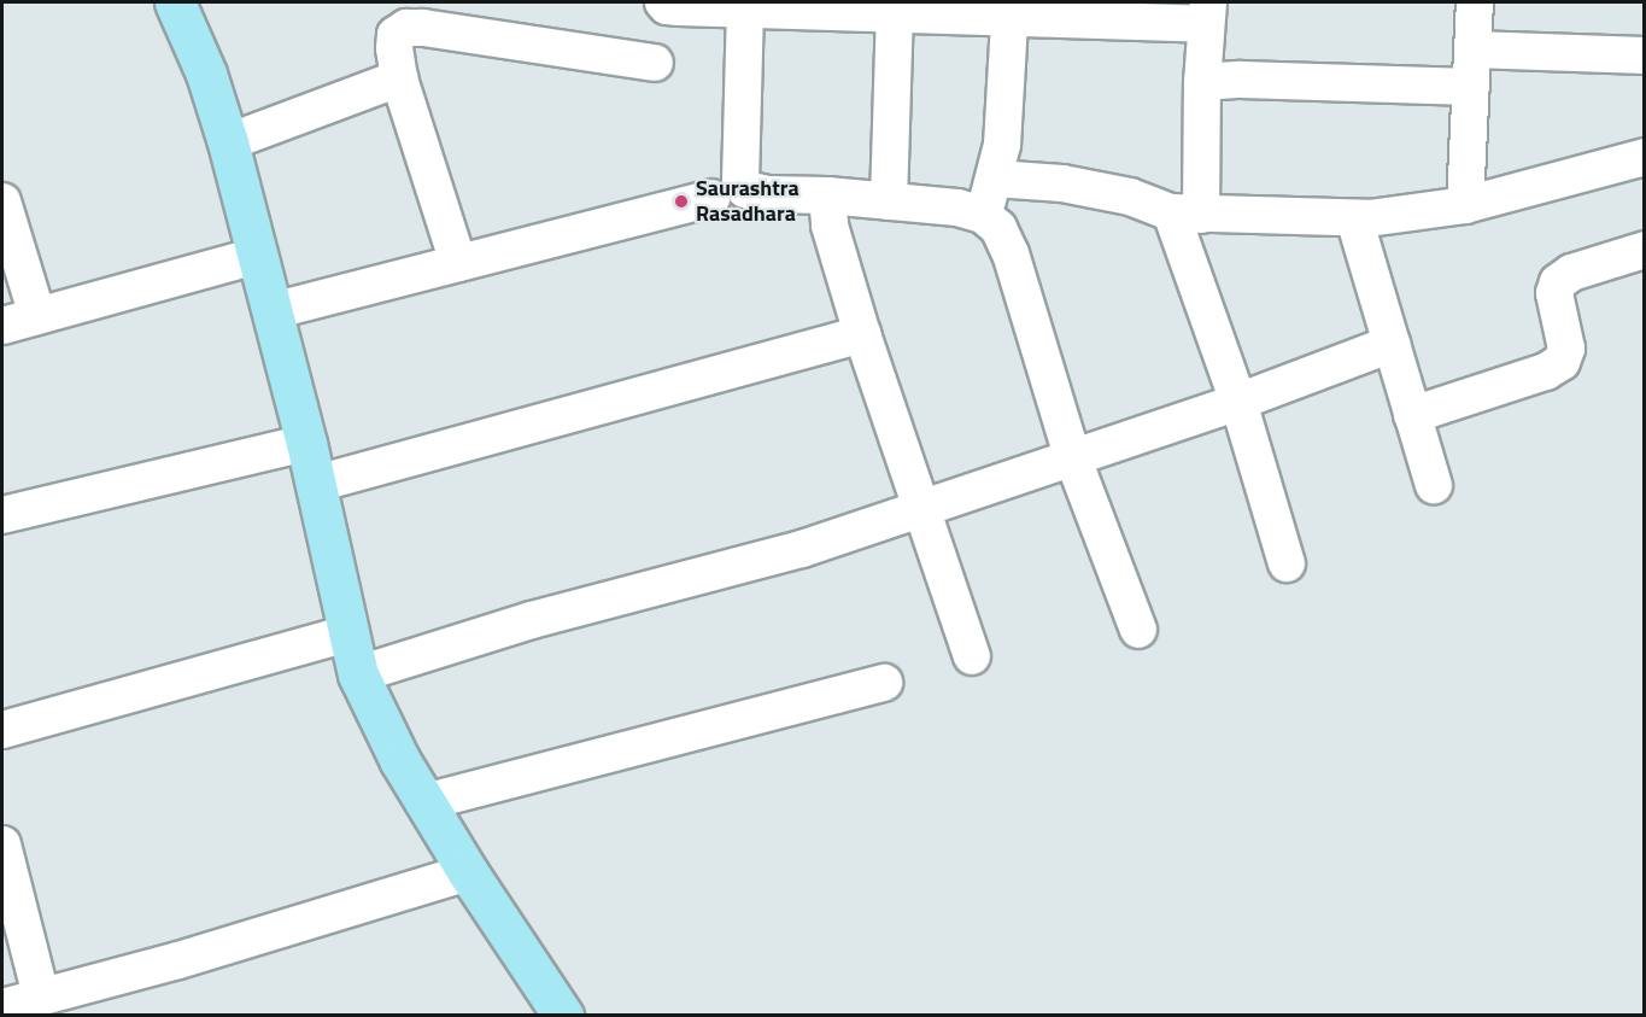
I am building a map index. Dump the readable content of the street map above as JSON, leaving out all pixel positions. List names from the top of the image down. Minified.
{"places":["Saurashtra Rasadhara"]}
